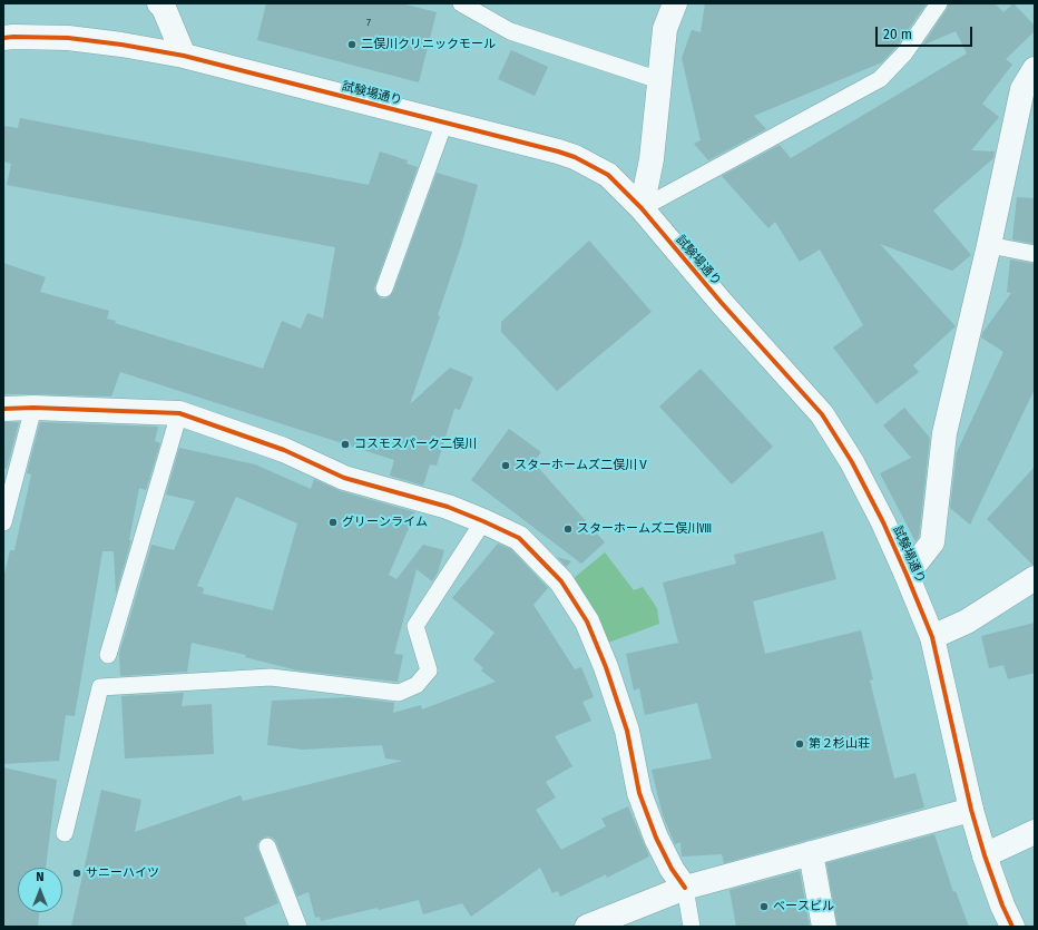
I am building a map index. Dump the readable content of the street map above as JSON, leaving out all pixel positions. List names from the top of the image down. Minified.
{"streets":{"street":["試験場通り"]},"places":["二俣川クリニックモール","コスモスパーク二俣川","スターホームズ二俣川Ⅴ","グリーンライム","スターホームズ二俣川Ⅷ","第２杉山荘","サニーハイツ","ベースビル"],"house_numbers":["7"],"scale_bar":"20 m","north":"top"}
